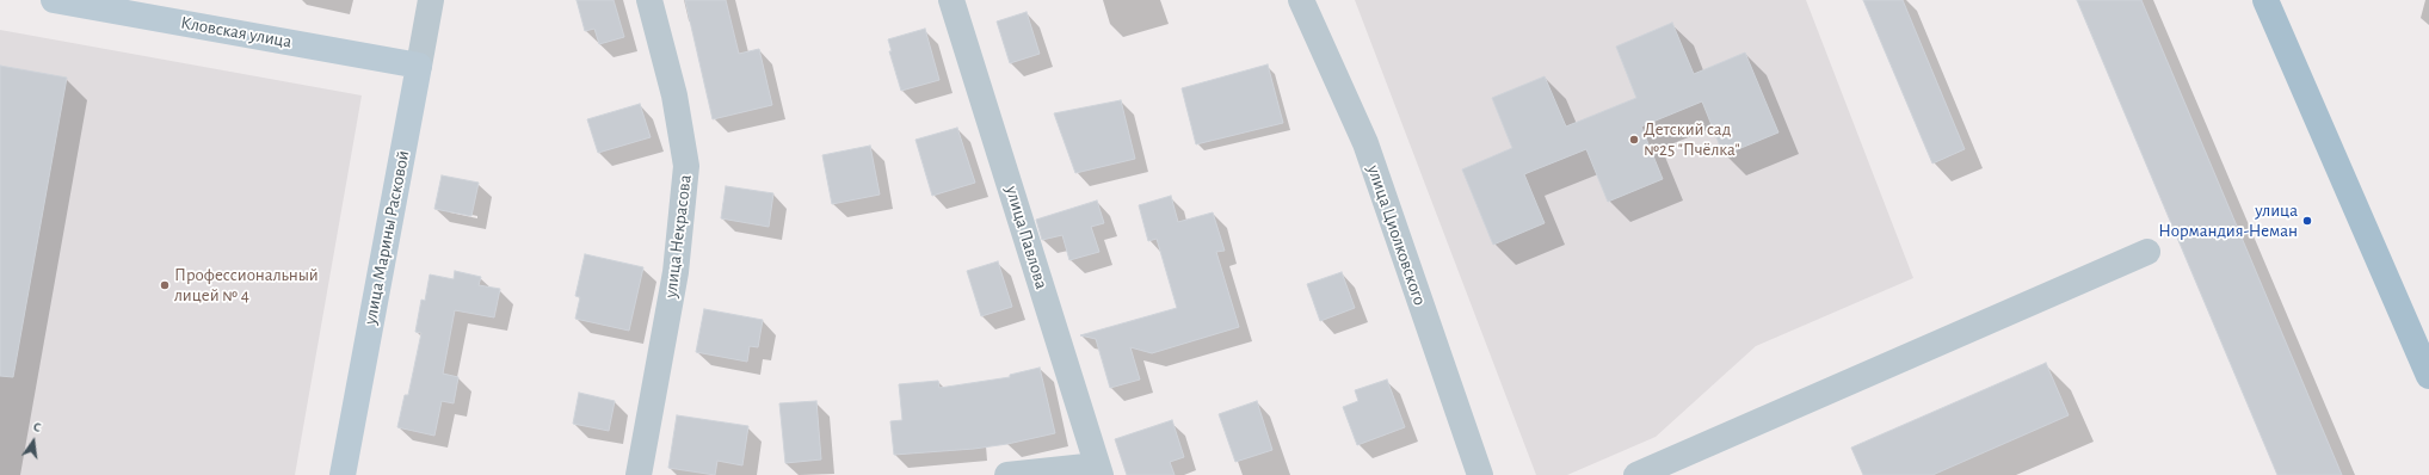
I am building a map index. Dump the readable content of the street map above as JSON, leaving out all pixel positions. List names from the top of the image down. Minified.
{"streets":{"street":["Кловская улица","улица Циолковского","улица Некрасова","улица Марины Расковой","улица Павлова"]},"crossings":[["Кловская улица","улица Марины Расковой"]],"places":["Детский сад №25 \"Пчёлка\"","улица Нормандия-Неман","Профессиональный лицей № 4"],"north":"top"}
